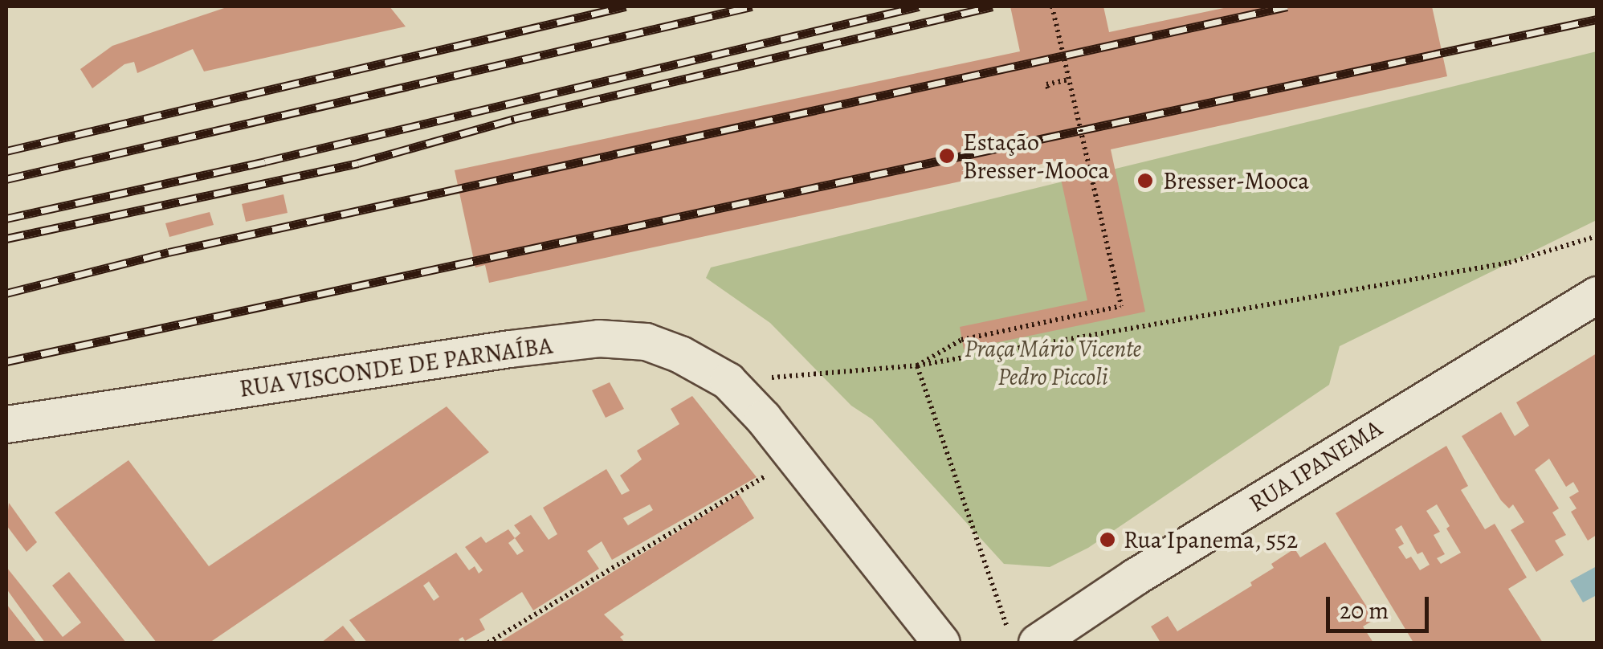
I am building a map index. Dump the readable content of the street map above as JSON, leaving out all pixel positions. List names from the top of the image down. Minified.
{"streets":{"street":["RUA VISCONDE DE PARNAÍBA","RUA IPANEMA"]},"parks":["Praça Mário Vicente Pedro Piccoli"],"places":["Estação Bresser-Mooca","Bresser-Mooca","Rua Ipanema, 552"],"scale_bar":"20 m"}
